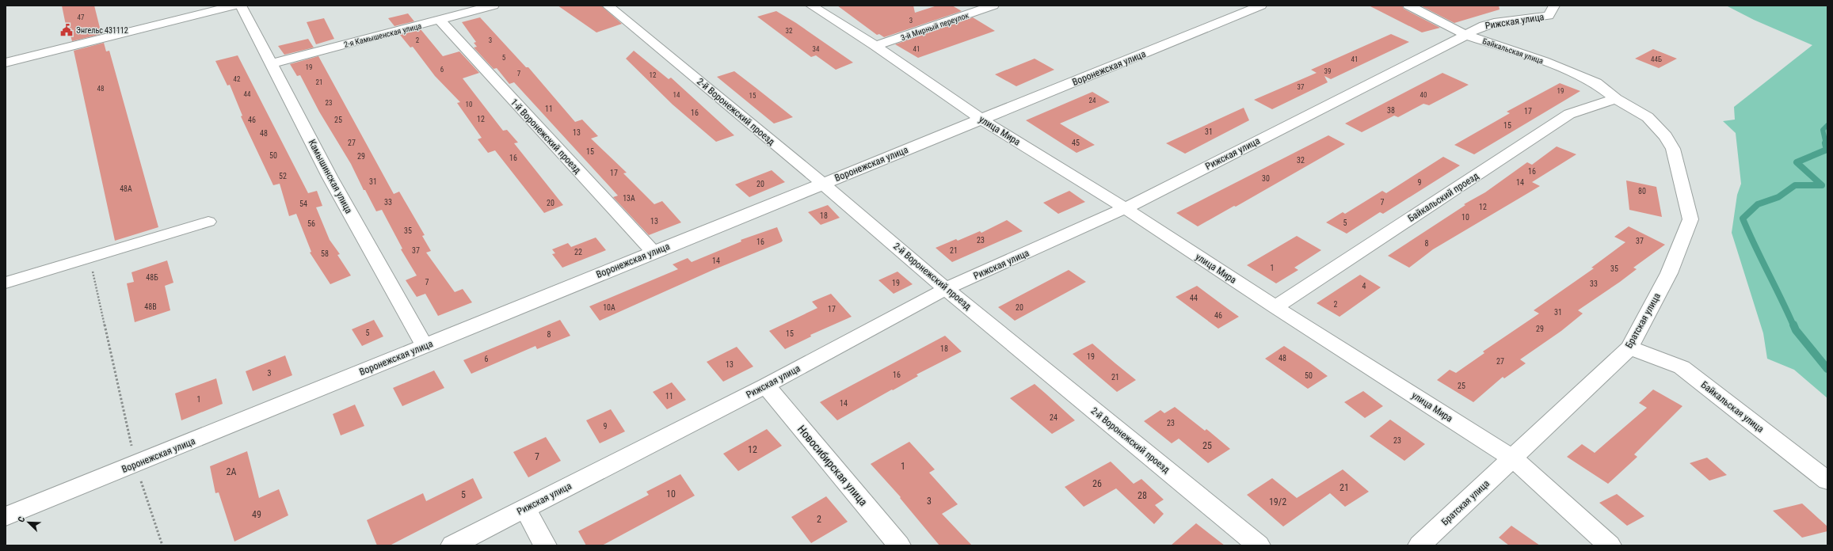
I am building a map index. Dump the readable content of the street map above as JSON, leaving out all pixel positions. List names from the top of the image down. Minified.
{"streets":{"street":["Рижская улица","3-й Мирный переулок","2-я Камышенская улица","Байкальская улица","Воронежская улица","2-й Воронежский проезд","улица Мира","1-й Воронежский проезд","Камышинская улица","Байкальский проезд","Братская улица","Новосибирская улица"]},"crossings":[["Рижская улица","Байкальская улица"],["Рижская улица","2-й Воронежский проезд"],["Рижская улица","улица Мира"],["Рижская улица","Новосибирская улица"],["3-й Мирный переулок","улица Мира"],["2-я Камышенская улица","1-й Воронежский проезд"],["2-я Камышенская улица","Камышинская улица"],["Байкальская улица","Байкальский проезд"],["Байкальская улица","Братская улица"],["Воронежская улица","2-й Воронежский проезд"],["Воронежская улица","улица Мира"],["Воронежская улица","1-й Воронежский проезд"],["Воронежская улица","Камышинская улица"],["улица Мира","Байкальский проезд"],["улица Мира","Братская улица"],["Байкальский проезд","Братская улица"]],"places":{"public building":["Энгельс 431112"]},"house_numbers":["47","3","32","2","3","34","41","5","41","44Б","19","6","39","7","12","42","21","37","48","19","44","14","40","15","24","23","10","11","38","17","16","12","46","25","15","31","13","48","27","45","15","50","29","16","32","16","17","52","30","31","9","14","20","48А","80","13А","33","7","20","54","12","18","10","13","5","56","35","23","37","16","8","37","21","22","58","14","1","35","48Б","7","19","33","4","44","2","48В","10А","20","17","31","46","29","5","15","8","18","19","48","6","27","13","3","16","50","21","25","11","1","14","24","23","9","23","25","12","7","1","2А","26","21","10","5","28","3","19/2","49","2"],"north":"top left"}
